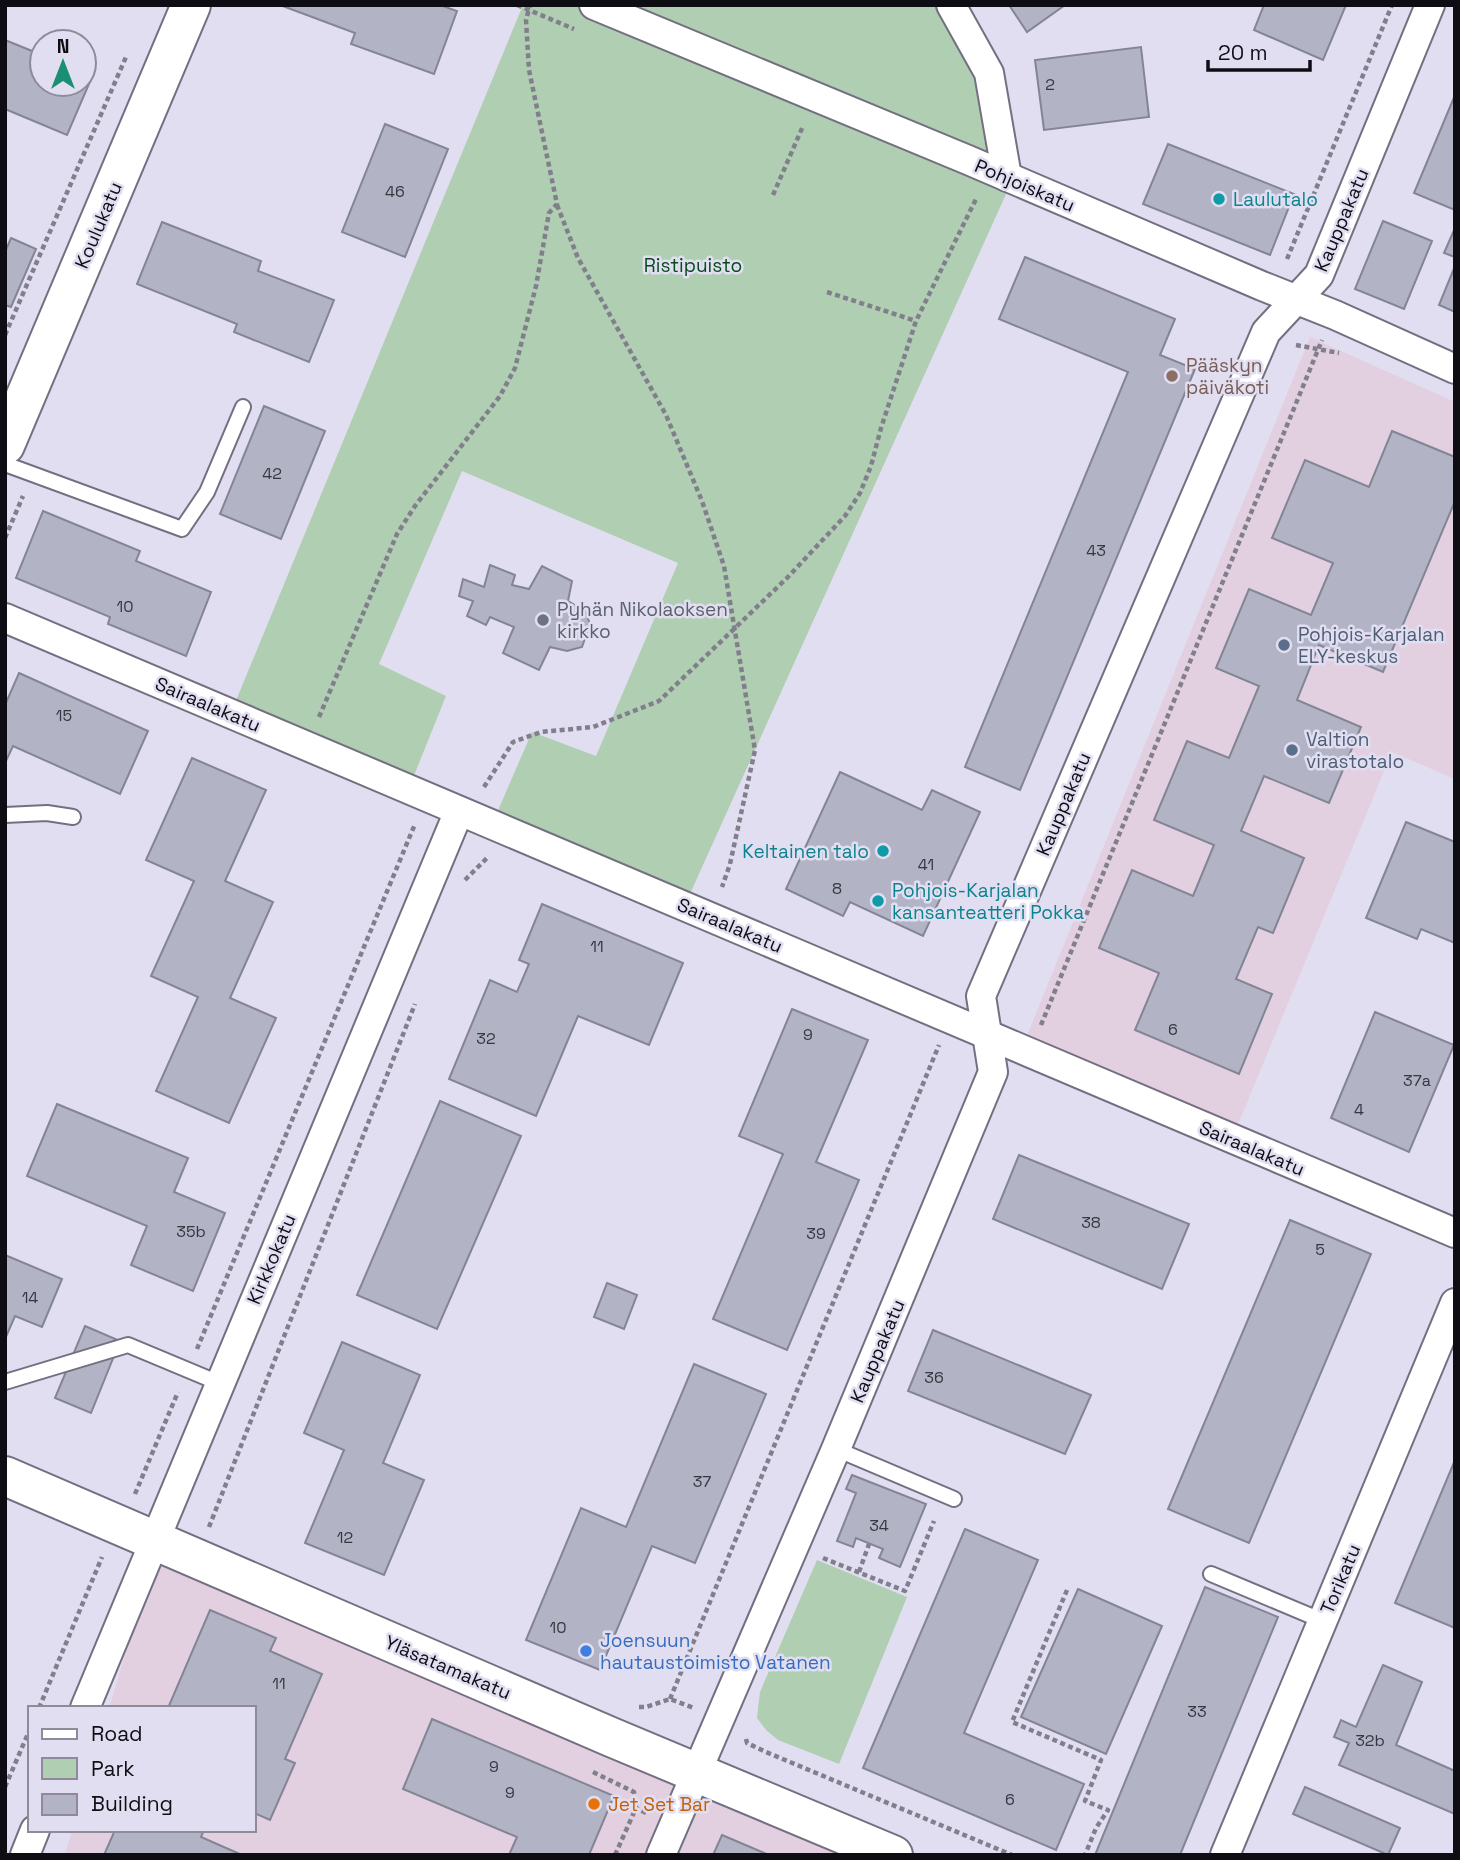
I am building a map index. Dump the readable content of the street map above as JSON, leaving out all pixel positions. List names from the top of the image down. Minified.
{"streets":{"main road":["Koulukatu","Yläsatamakatu"],"street":["Pohjoiskatu","Kauppakatu","Sairaalakatu","Kirkkokatu","Torikatu"]},"crossings":[["Pohjoiskatu","Kauppakatu"],["Kauppakatu","Sairaalakatu"],["Kauppakatu","Yläsatamakatu"],["Sairaalakatu","Kirkkokatu"],["Kirkkokatu","Yläsatamakatu"]],"parks":["Ristipuisto"],"places":["Laulutalo","Pääskyn päiväkoti","Pyhän Nikolaoksen kirkko","Pohjois-Karjalan ELY-keskus","Valtion virastotalo","Keltainen talo","Pohjois-Karjalan kansanteatteri Pokka","Joensuun hautaustoimisto Vatanen","Jet Set Bar"],"house_numbers":["2","46","42","43","10","15","41","8","11","6","9","32","37a","4","38","35b","39","5","14","36","37","34","12","10","11","33","32b","9","9","6"],"legend":["Road","Park","Building"],"scale_bar":"20 m","north":"top"}
